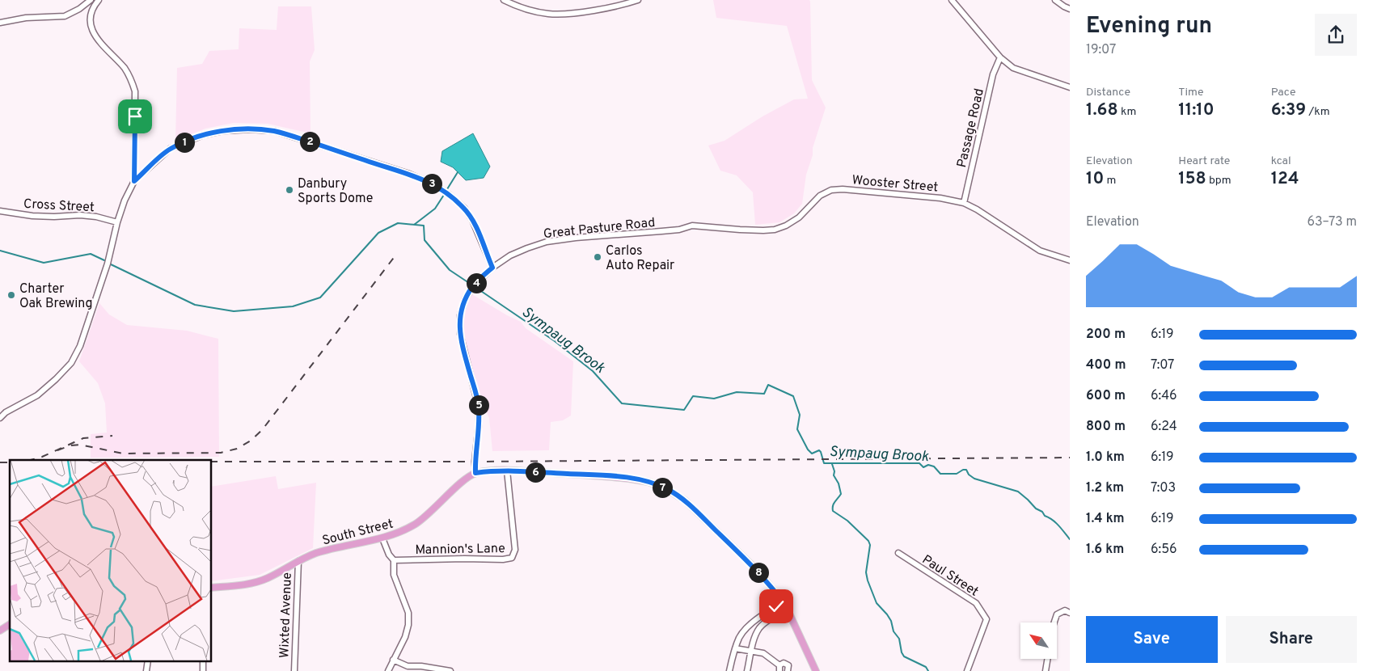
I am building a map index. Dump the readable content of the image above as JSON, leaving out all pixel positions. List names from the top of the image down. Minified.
{"streets":{"main road":["South Street"],"street":["Passage Road","Wooster Street","Cross Street","Great Pasture Road","Mannion's Lane","Paul Street","Wixted Avenue"]},"crossings":[["Passage Road","Wooster Street"],["Wooster Street","Great Pasture Road"],["Great Pasture Road","South Street"],["South Street","Wixted Avenue"]],"water":["Sympaug Brook"],"places":["Danbury Sports Dome","Carlos Auto Repair","Charter Oak Brewing"],"north":"top left","page":{"heading":["Evening run","19:07"],"stats":[["Distance","1.68 km"],["Time","11:10"],["Pace","6:39 /km"],["Elevation","10 m"],["Heart rate","158 bpm"],["kcal","124"]],"pins":["2","1","3","4","5","6","7","8"],"chart":["Elevation","63–73 m"],"list":[{"name":"200 m","note":"6:19"},{"name":"400 m","note":"7:07"},{"name":"600 m","note":"6:46"},{"name":"800 m","note":"6:24"},{"name":"1.0 km","note":"6:19"},{"name":"1.2 km","note":"7:03"},{"name":"1.4 km","note":"6:19"},{"name":"1.6 km","note":"6:56"}],"buttons":["Save","Share"]}}
